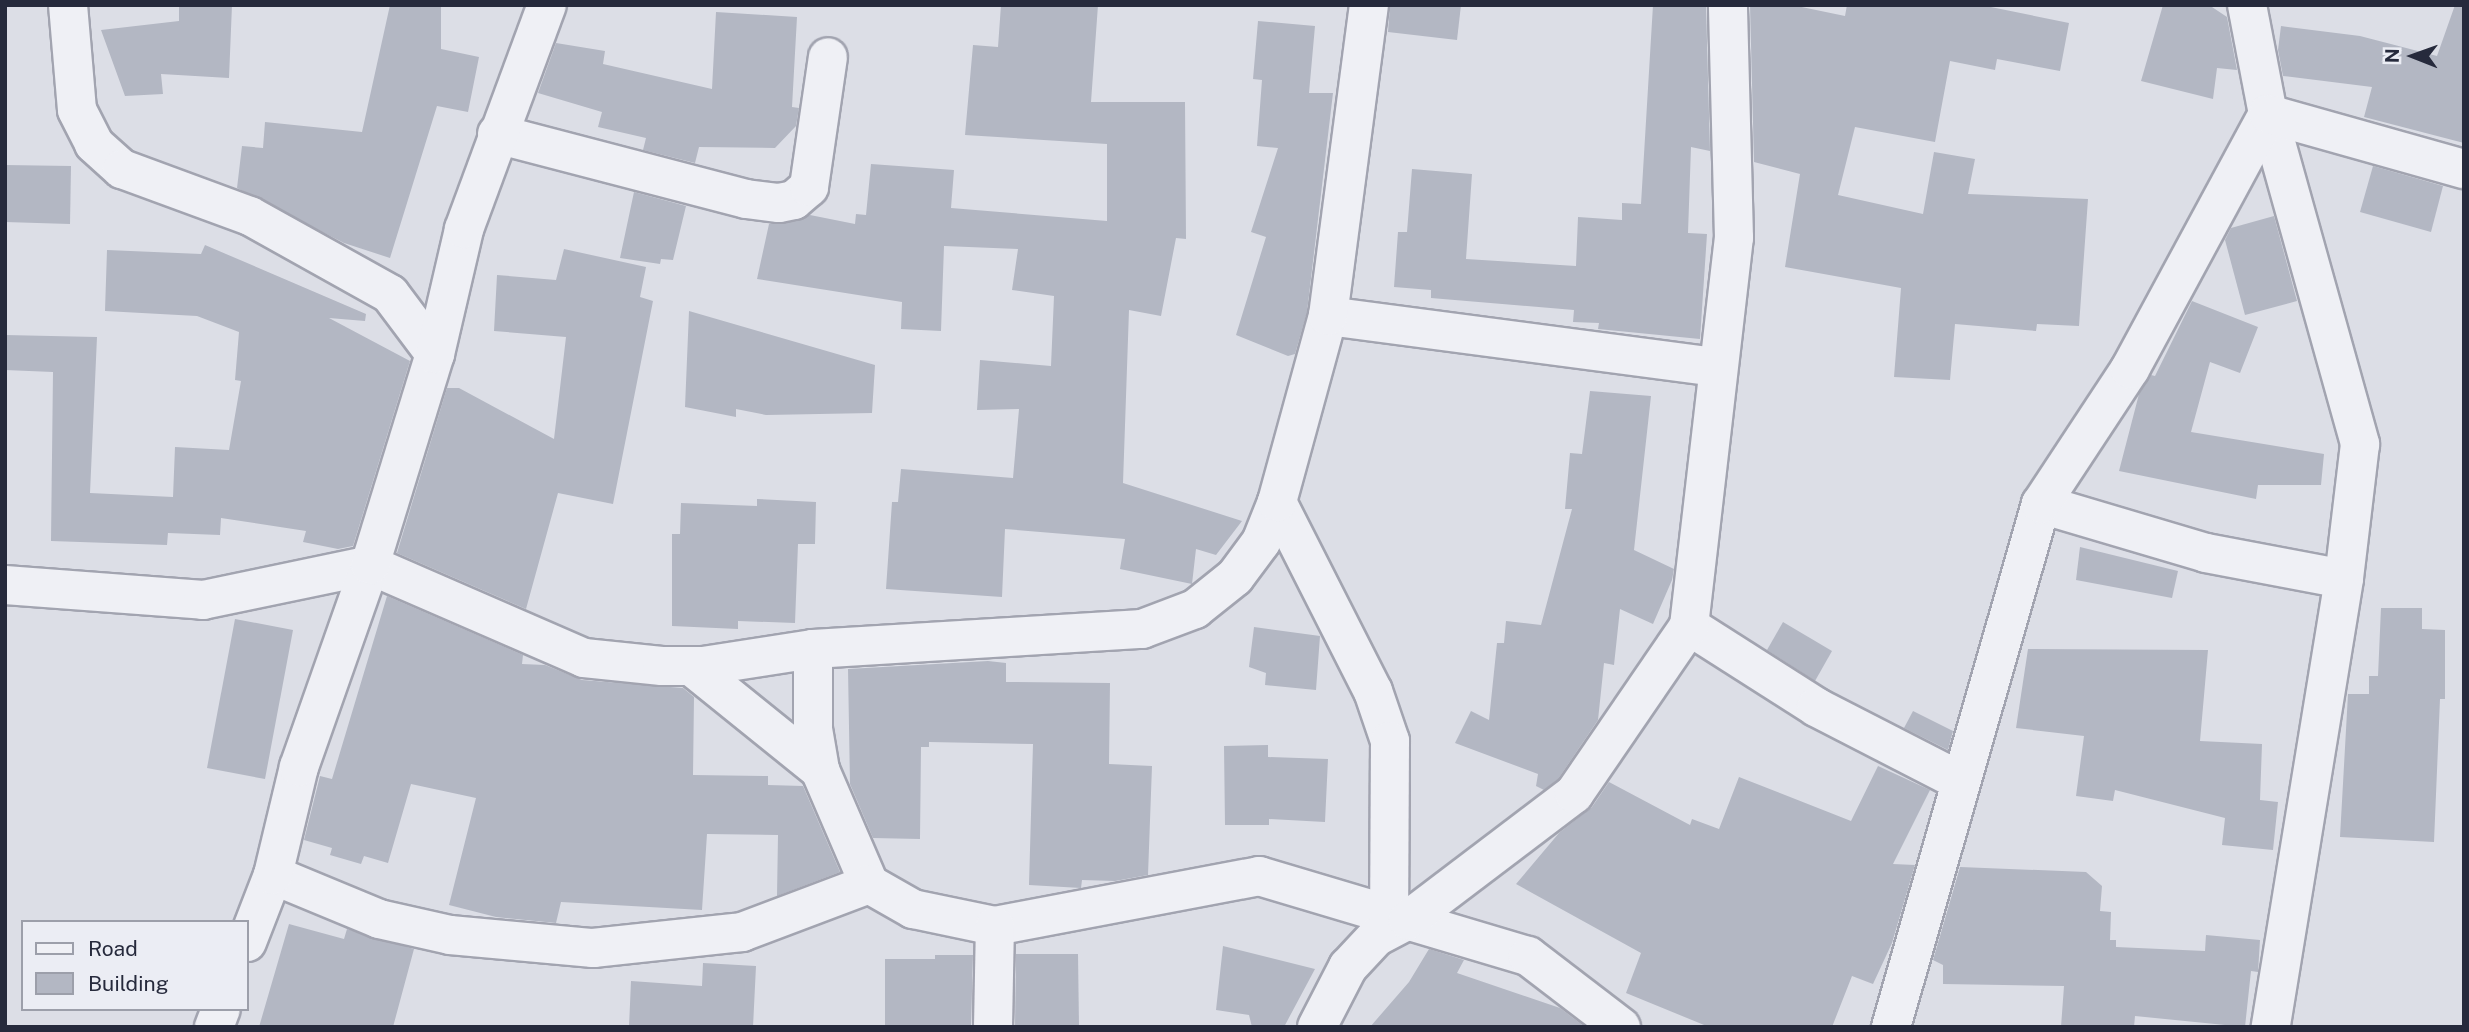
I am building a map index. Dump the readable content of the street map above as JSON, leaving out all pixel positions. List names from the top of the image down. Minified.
{"legend":["Road","Building"],"north":"left"}
